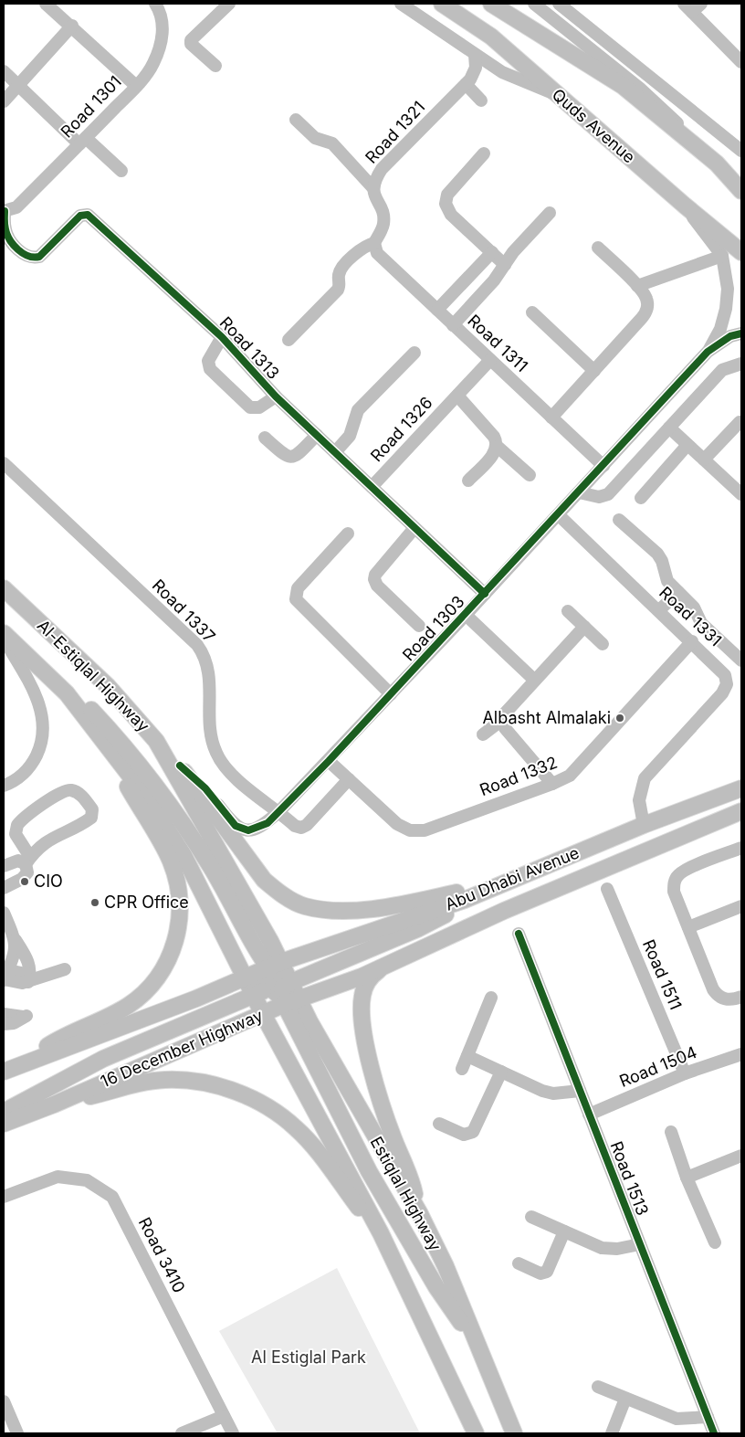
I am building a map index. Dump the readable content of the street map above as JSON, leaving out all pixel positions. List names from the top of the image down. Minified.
{"streets":{"main road":["Quds Avenue","Al-Estiqlal Highway","Abu Dhabi Avenue","16 December Highway","Estiqlal Highway"],"street":["Road 1301","Road 1321","Road 1311","Road 1313","Road 1326","Road 1337","Road 1331","Road 1303","Road 1332","Road 1511","Road 1504","Road 1513","Road 3410"]},"crossings":[["Road 1301","Road 1313"],["Quds Avenue","Road 1303"],["Road 1321","Road 1311"],["Road 1311","Road 1326"],["Road 1311","Road 1303"],["Road 1313","Road 1326"],["Road 1313","Road 1303"],["Road 1337","Road 1303"],["Road 1337","Road 1332"],["Road 1331","Road 1303"],["Road 1331","Road 1332"],["Road 1331","Abu Dhabi Avenue"],["Road 1303","Road 1332"],["Al-Estiqlal Highway","Abu Dhabi Avenue"],["Al-Estiqlal Highway","Estiqlal Highway"],["Abu Dhabi Avenue","Estiqlal Highway"],["Road 1511","Road 1504"],["Road 1504","Road 1513"]],"parks":["Al Estiglal Park"],"places":["Albasht Almalaki","CIO","CPR Office"]}
